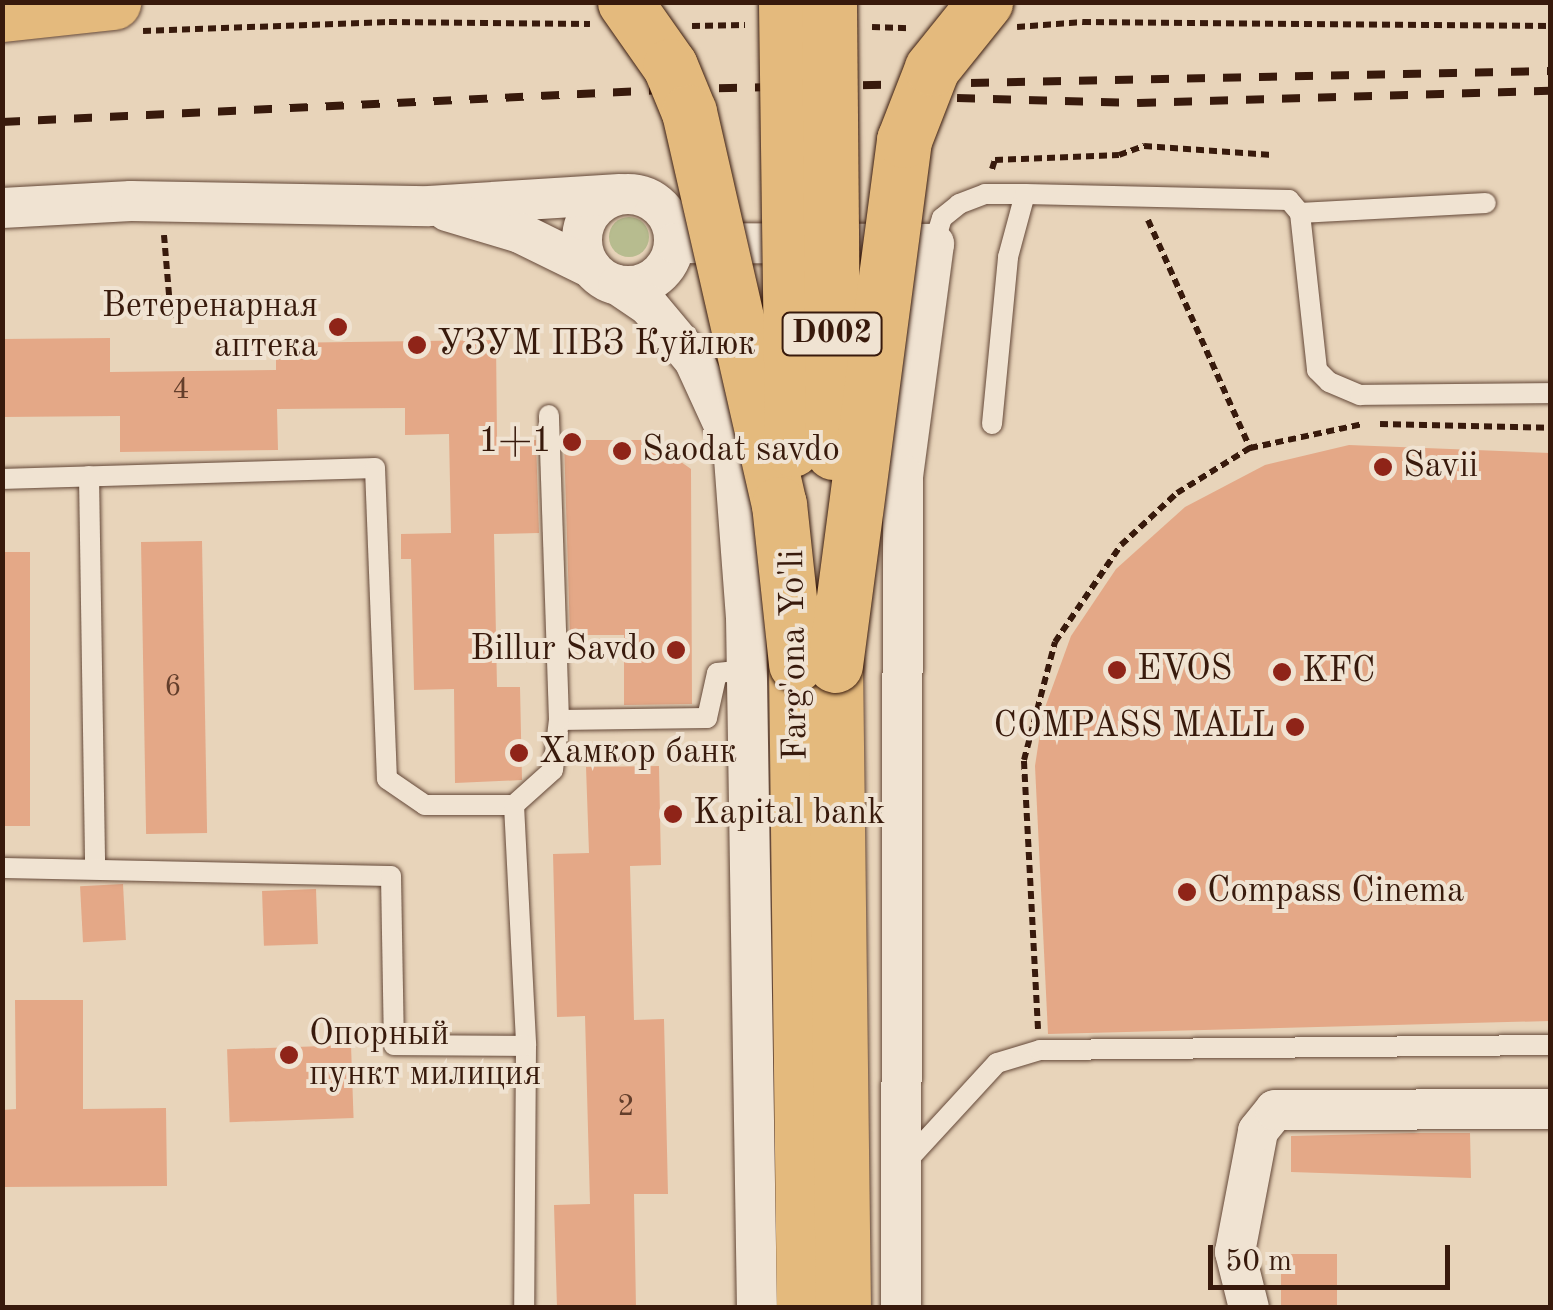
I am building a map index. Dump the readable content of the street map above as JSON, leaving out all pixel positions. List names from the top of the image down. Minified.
{"streets":{"main road":["D002","Farg'ona Yo'li"]},"places":["Ветеренарная аптека","УЗУМ ПВЗ Куйлюк","1+1","Saodat savdo","Savii","Billur Savdo","EVOS","KFC","COMPASS MALL","Хамкор банк","Kapital bank","Compass Cinema","Опорный пункт милиция"],"house_numbers":["4","6","2"],"scale_bar":"50 m"}
